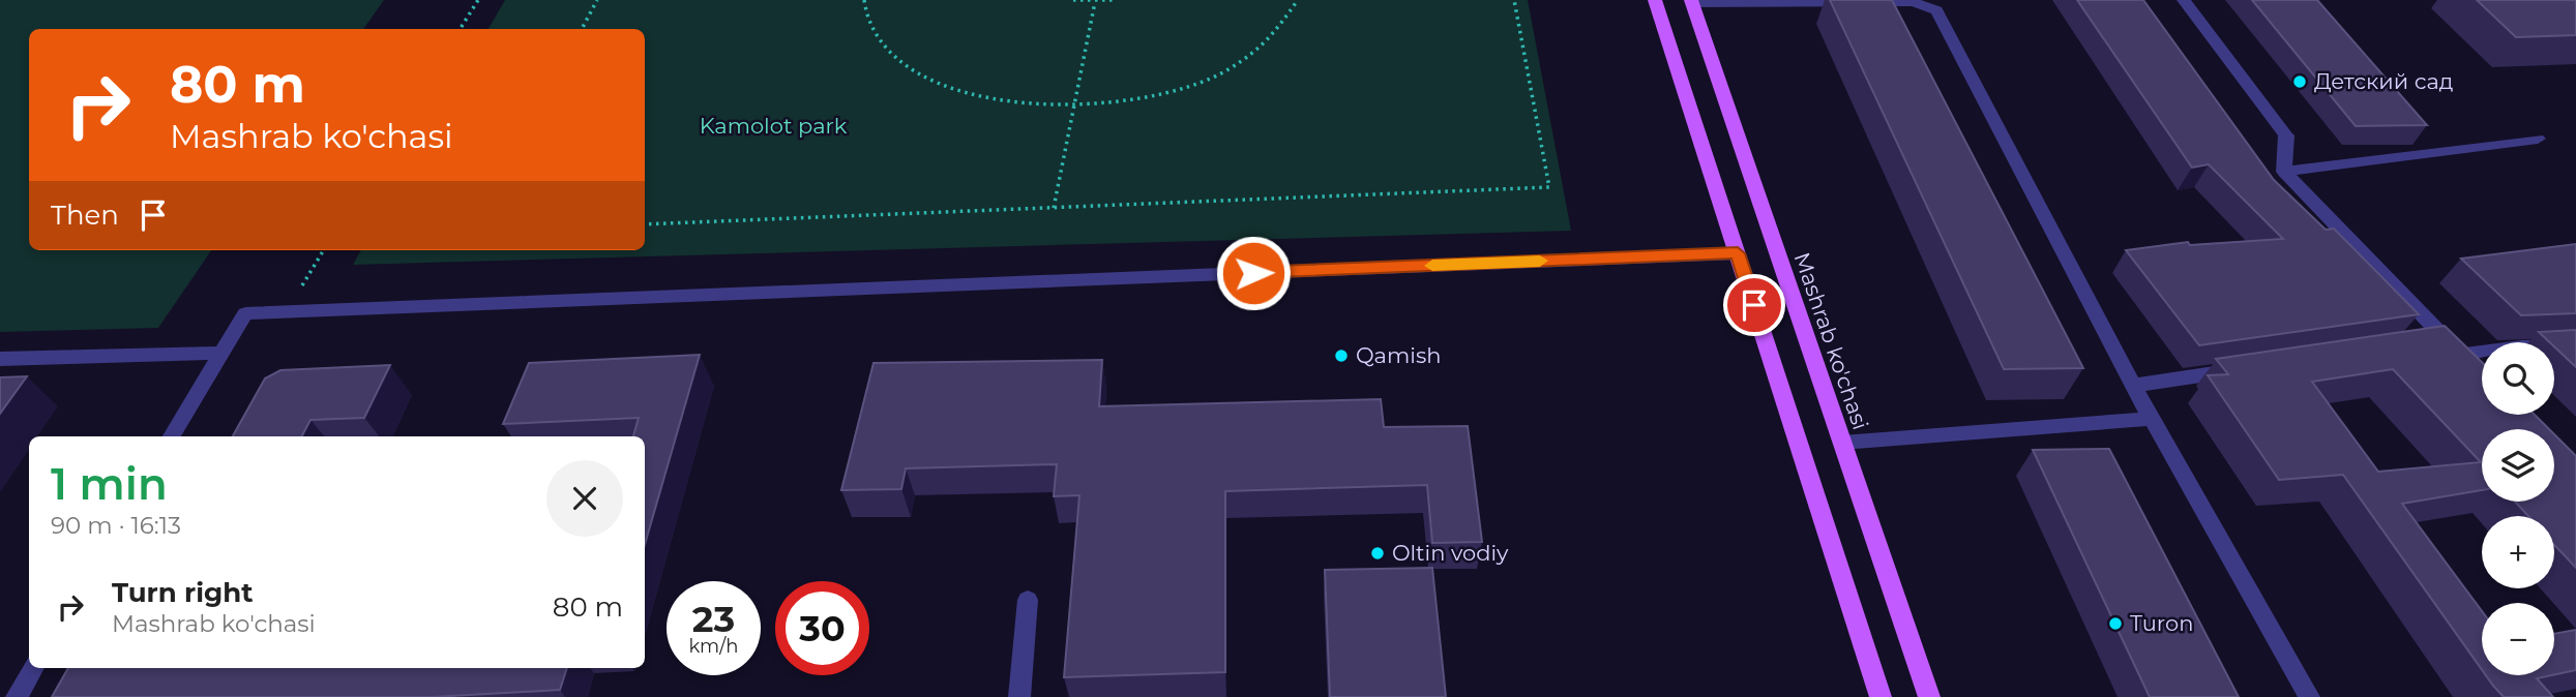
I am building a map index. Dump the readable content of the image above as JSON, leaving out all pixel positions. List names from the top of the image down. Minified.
{"streets":{"main road":["Mashrab ko'chasi"]},"parks":["Kamolot park"],"places":["Детский сад","Qamish","Oltin vodiy","Turon"],"page":{"turn":["80 m","Mashrab ko'chasi"],"then":"Then","map_buttons":["+","−"],"heading":["1 min","90 m · 16:13"],"list":[{"name":"Turn right","note":"Mashrab ko'chasi","value":"80 m"}],"speed":"23 km/h","limit":"30"}}
